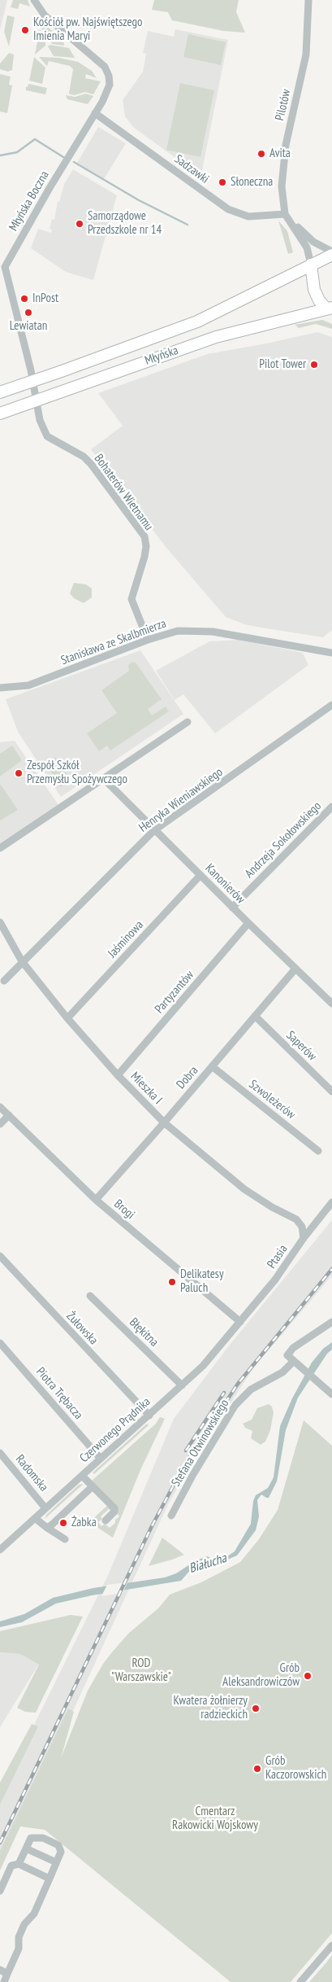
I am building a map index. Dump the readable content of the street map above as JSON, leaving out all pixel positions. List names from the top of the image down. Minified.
{"streets":{"main road":["Młyńska"],"street":["Pilotów","Sadzawki","Młyńska Boczna","Bohaterów Wietnamu","Stanisława ze Skalbmierza","Henryka Wieniawskiego","Andrzeja Sokołowskiego","Kanonierów","Jaśminowa","Partyzantów","Saperów","Dobra","Mieszka I","Szwoleżerów","Brogi","Ptasia","Żułowska","Błękitna","Piotra Trębacza","Czerwonego Prądnika","Stefana Otwinowskiego","Radomska"]},"crossings":[["Pilotów","Sadzawki"],["Pilotów","Młyńska"],["Sadzawki","Młyńska Boczna"],["Młyńska Boczna","Młyńska"],["Młyńska Boczna","Bohaterów Wietnamu"],["Młyńska","Bohaterów Wietnamu"],["Bohaterów Wietnamu","Stanisława ze Skalbmierza"],["Henryka Wieniawskiego","Kanonierów"],["Henryka Wieniawskiego","Mieszka I"],["Andrzeja Sokołowskiego","Kanonierów"],["Kanonierów","Jaśminowa"],["Kanonierów","Partyzantów"],["Kanonierów","Dobra"],["Jaśminowa","Mieszka I"],["Partyzantów","Mieszka I"],["Saperów","Dobra"],["Dobra","Mieszka I"],["Dobra","Szwoleżerów"],["Dobra","Brogi"],["Mieszka I","Ptasia"],["Brogi","Ptasia"],["Brogi","Czerwonego Prądnika"],["Ptasia","Czerwonego Prądnika"],["Żułowska","Czerwonego Prądnika"],["Błękitna","Czerwonego Prądnika"],["Piotra Trębacza","Czerwonego Prądnika"],["Czerwonego Prądnika","Radomska"]],"water":["Białucha"],"parks":["ROD \"Warszawskie\"","Cmentarz Rakowicki Wojskowy"],"places":["Kościół pw. Najświętszego Imienia Maryi","Avita","Słoneczna","Samorządowe Przedszkole nr 14","InPost","Lewiatan","Pilot Tower","Zespół Szkół Przemysłu Spożywczego","Delikatesy Paluch","Żabka","Grób Aleksandrowiczów","Kwatera żołnierzy radzieckich","Grób Kaczorowskich"]}
